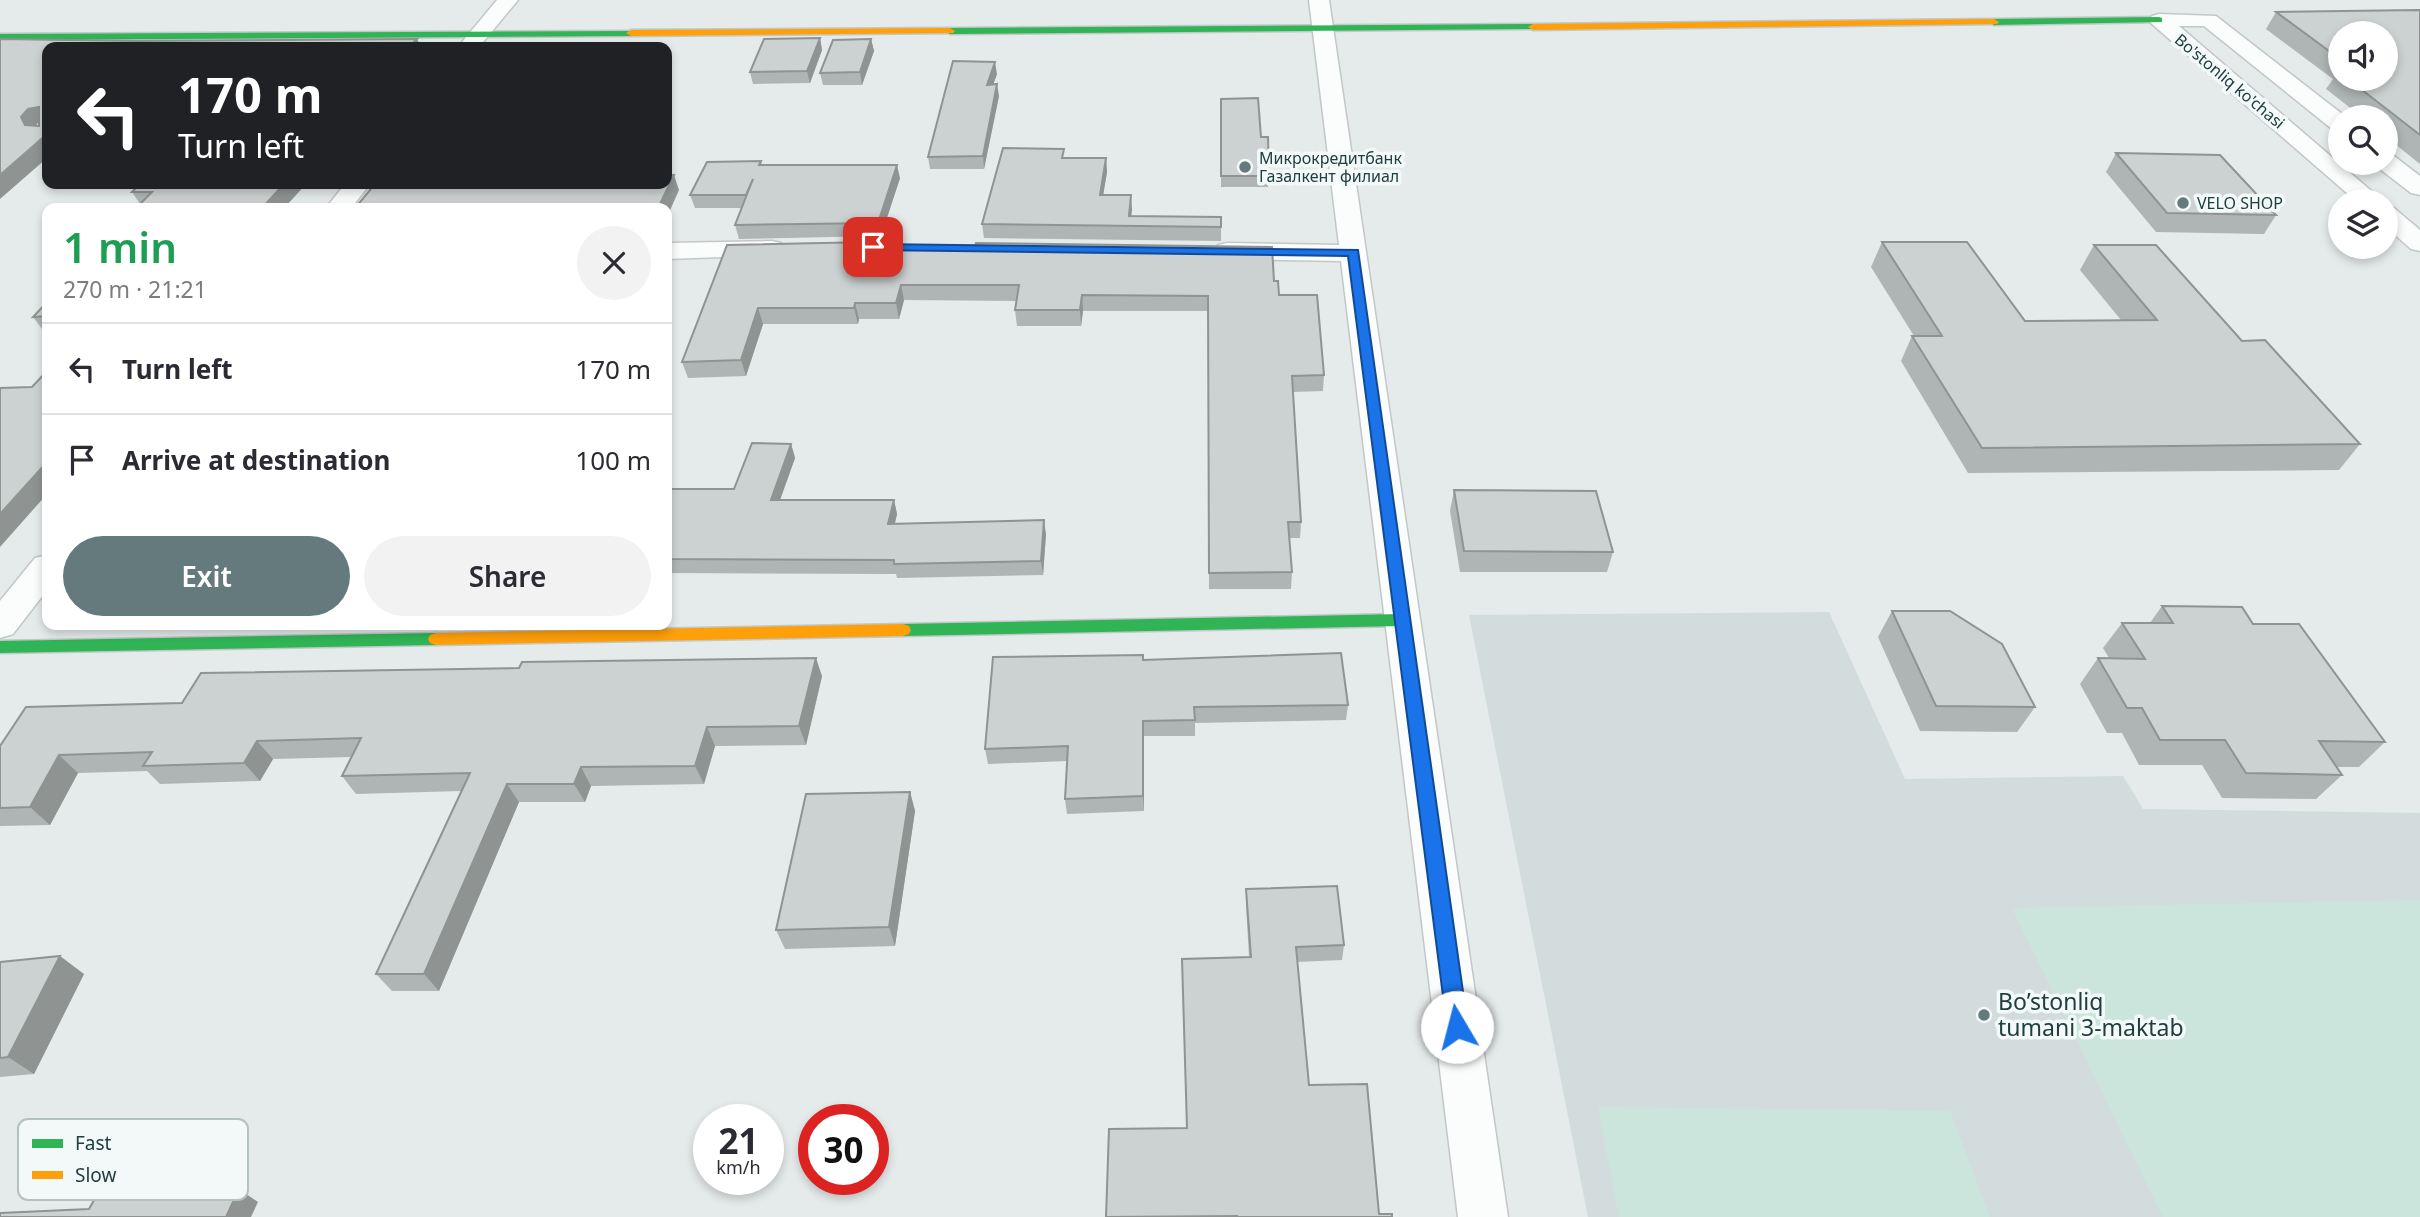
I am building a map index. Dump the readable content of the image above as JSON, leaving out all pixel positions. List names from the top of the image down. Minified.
{"streets":{"street":["Bo'stonliq ko'chasi"]},"places":["Микрокредитбанк Газалкент филиал","VELO SHOP","Bo’stonliq tumani 3-maktab"],"legend":["Fast","Slow"],"page":{"turn":["170 m","Turn left"],"heading":["1 min","270 m · 21:21"],"list":[{"name":"Turn left","value":"170 m"},{"name":"Arrive at destination","value":"100 m"}],"buttons":["Exit","Share"],"speed":"21 km/h","limit":"30"}}
